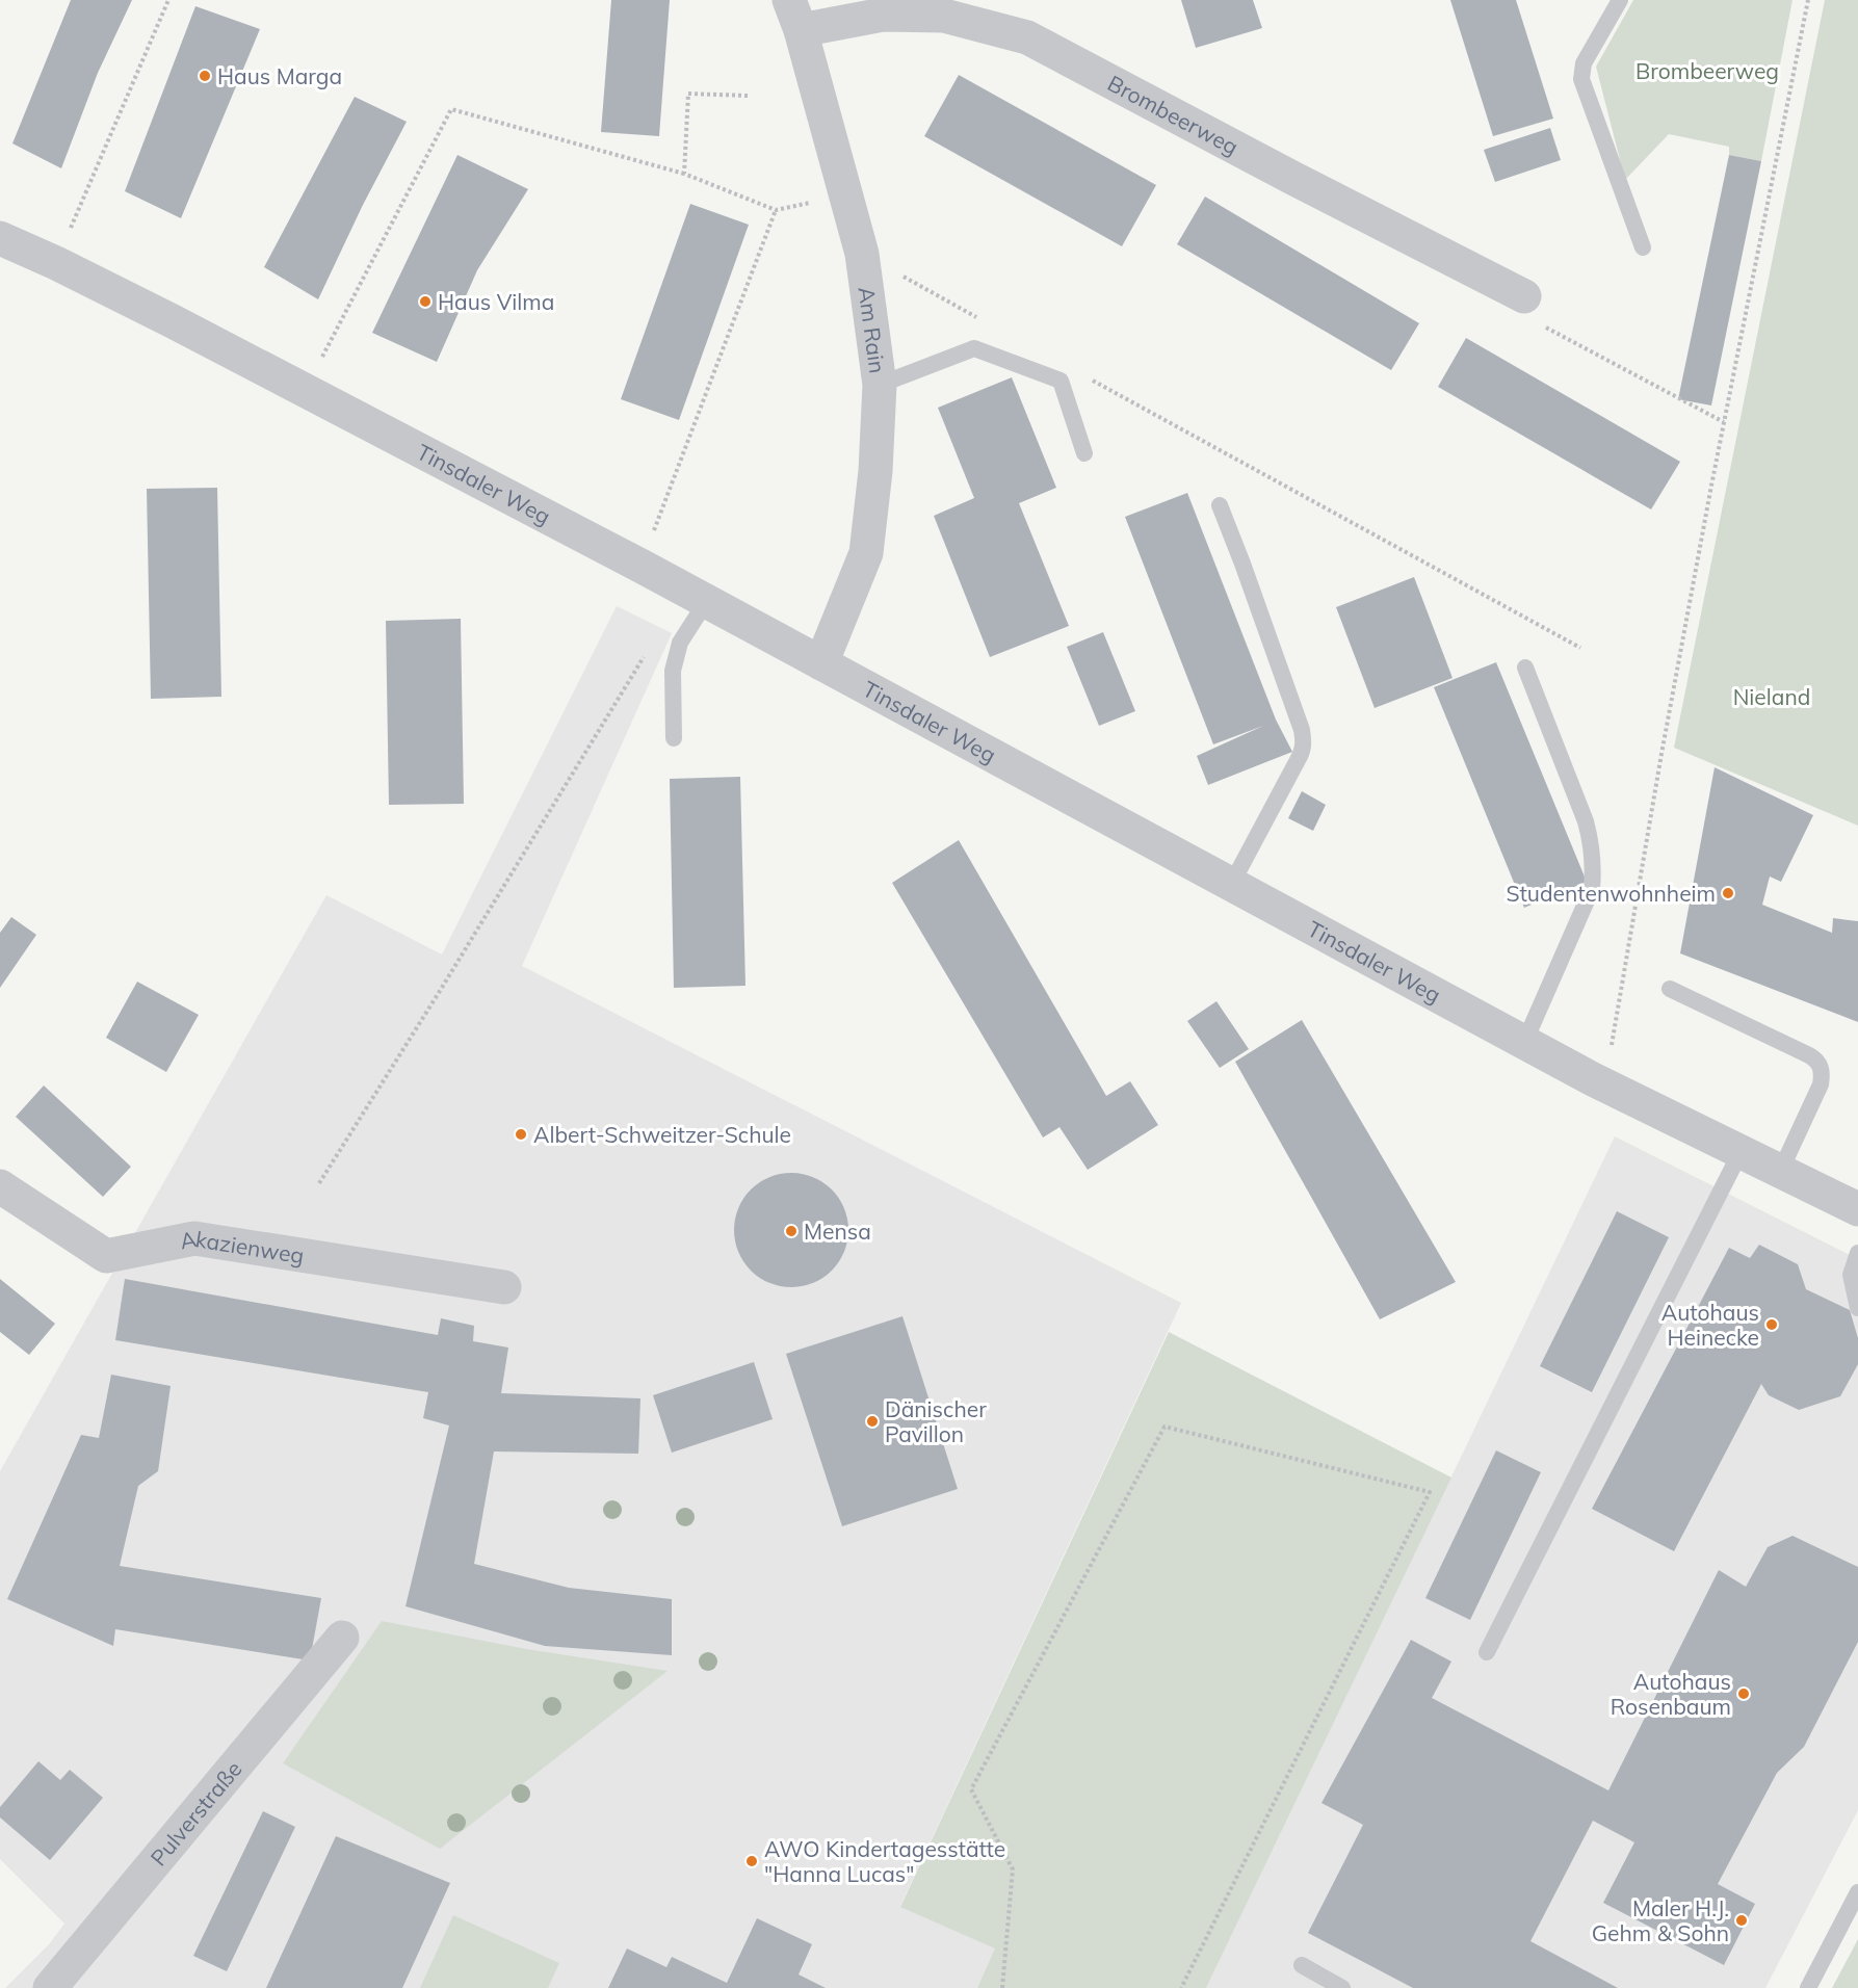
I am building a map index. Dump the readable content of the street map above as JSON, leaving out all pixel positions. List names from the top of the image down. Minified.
{"streets":{"street":["Brombeerweg","Am Rain","Tinsdaler Weg","Akazienweg","Pulverstraße"]},"crossings":[["Brombeerweg","Am Rain"],["Am Rain","Tinsdaler Weg"]],"parks":["Brombeerweg","Nieland"],"places":["Haus Marga","Haus Vilma","Studentenwohnheim","Albert-Schweitzer-Schule","Mensa","Autohaus Heinecke","Dänischer Pavillon","Autohaus Rosenbaum","AWO Kindertagesstätte \"Hanna Lucas\"","Maler H.J. Gehm & Sohn"]}
